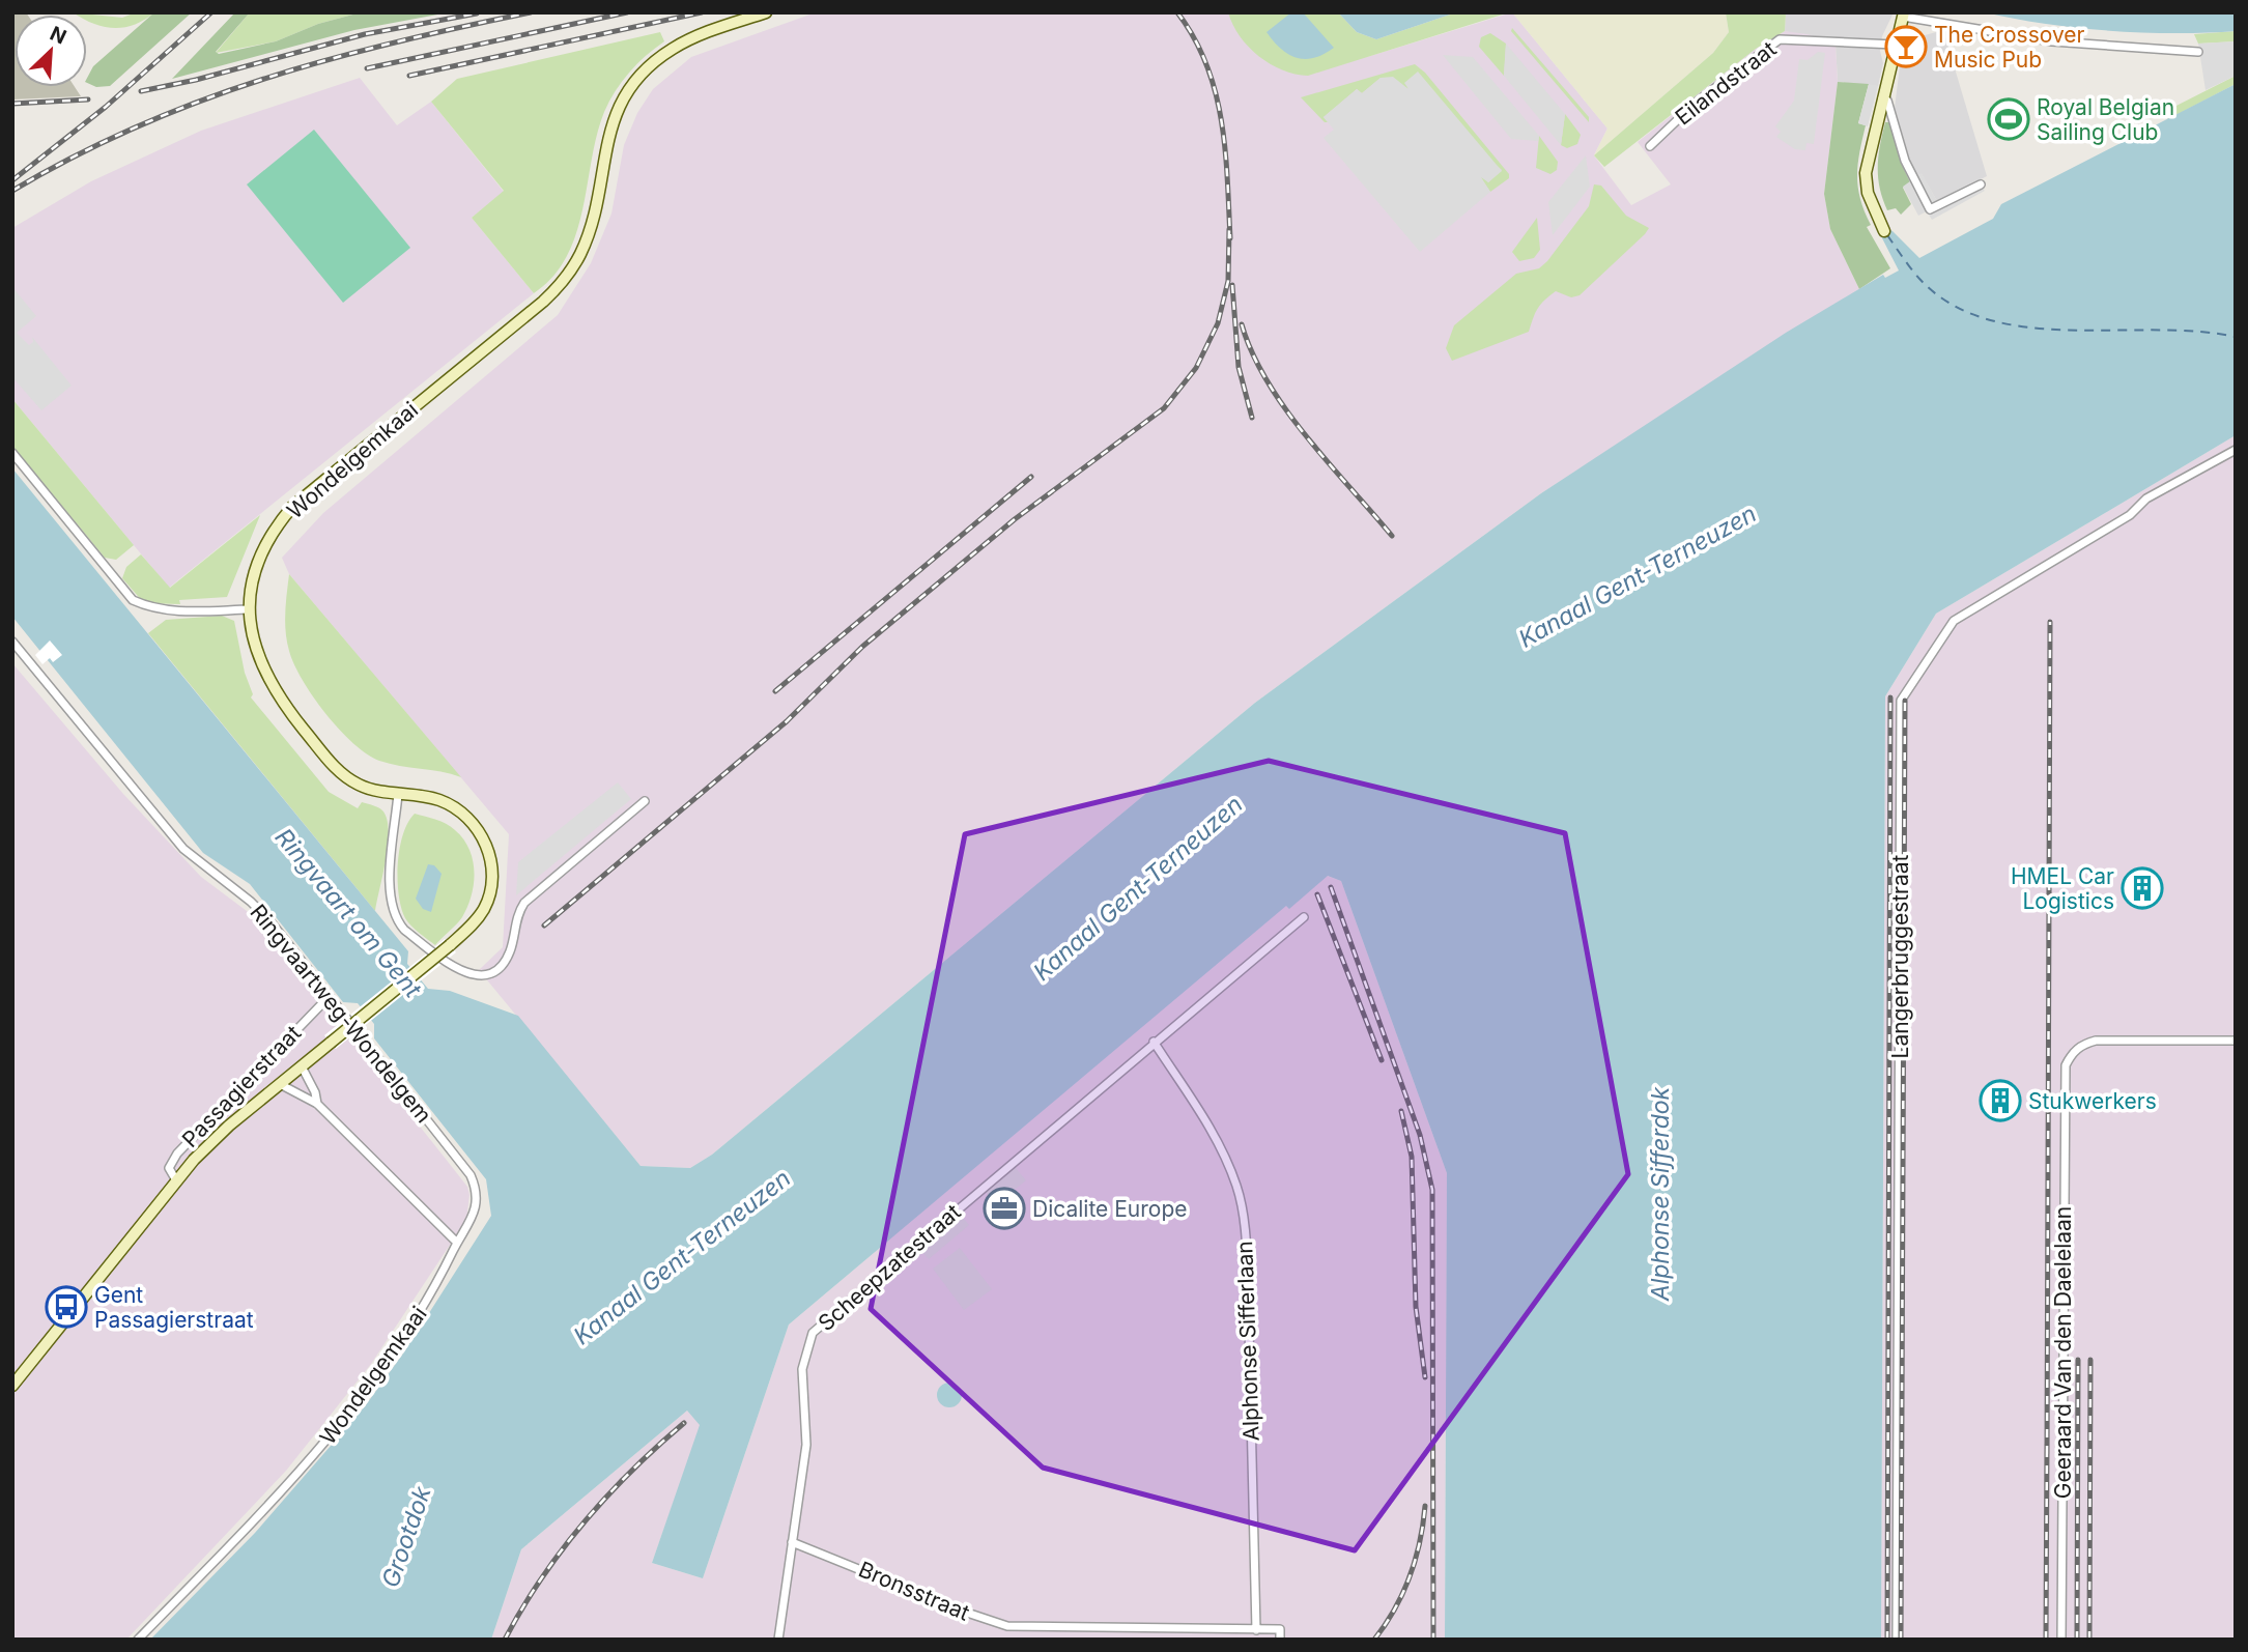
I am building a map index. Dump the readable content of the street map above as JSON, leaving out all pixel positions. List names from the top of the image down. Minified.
{"streets":{"main road":["Wondelgemkaai"],"street":["Eilandstraat","Langerbruggestraat","Ringvaartweg-Wondelgem","Passagierstraat","Scheepzatestraat","Alphonse Sifferlaan","Geeraard Van den Daelelaan","Bronsstraat"]},"crossings":[["Wondelgemkaai","Ringvaartweg-Wondelgem"],["Wondelgemkaai","Passagierstraat"],["Ringvaartweg-Wondelgem","Passagierstraat"],["Scheepzatestraat","Alphonse Sifferlaan"],["Scheepzatestraat","Bronsstraat"],["Alphonse Sifferlaan","Bronsstraat"]],"water":["Kanaal Gent-Terneuzen","Ringvaart om Gent","Alphonse Sifferdok","Grootdok"],"places":{"bar":["The Crossover Music Pub"],"sports":["Royal Belgian Sailing Club"],"building":["HMEL Car Logistics","Stukwerkers"],"office":["Dicalite Europe"],"bus stop":["Gent Passagierstraat"]},"north":"top right"}
